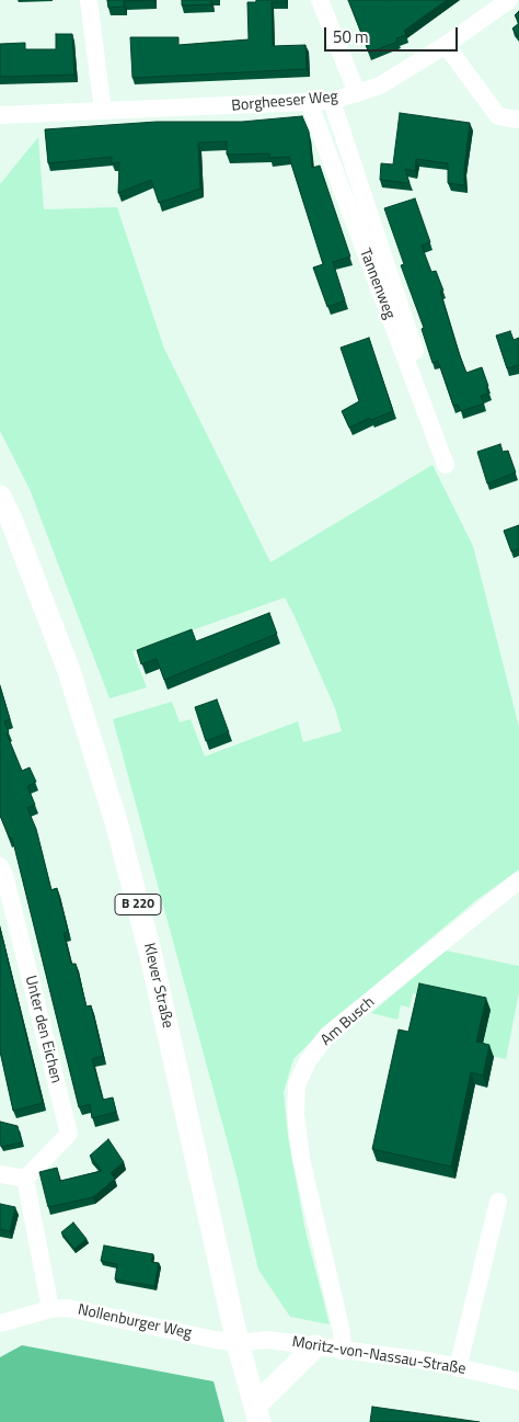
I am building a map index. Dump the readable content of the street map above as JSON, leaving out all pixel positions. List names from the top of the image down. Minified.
{"streets":{"main road":["B 220","Klever Straße"],"street":["Borgheeser Weg","Tannenweg","Am Busch","Unter den Eichen","Nollenburger Weg","Moritz-von-Nassau-Straße"]},"crossings":[["Borgheeser Weg","Tannenweg"],["Klever Straße","Nollenburger Weg"],["Klever Straße","Moritz-von-Nassau-Straße"],["Am Busch","Moritz-von-Nassau-Straße"],["Nollenburger Weg","Moritz-von-Nassau-Straße"]],"scale_bar":"50 m"}
